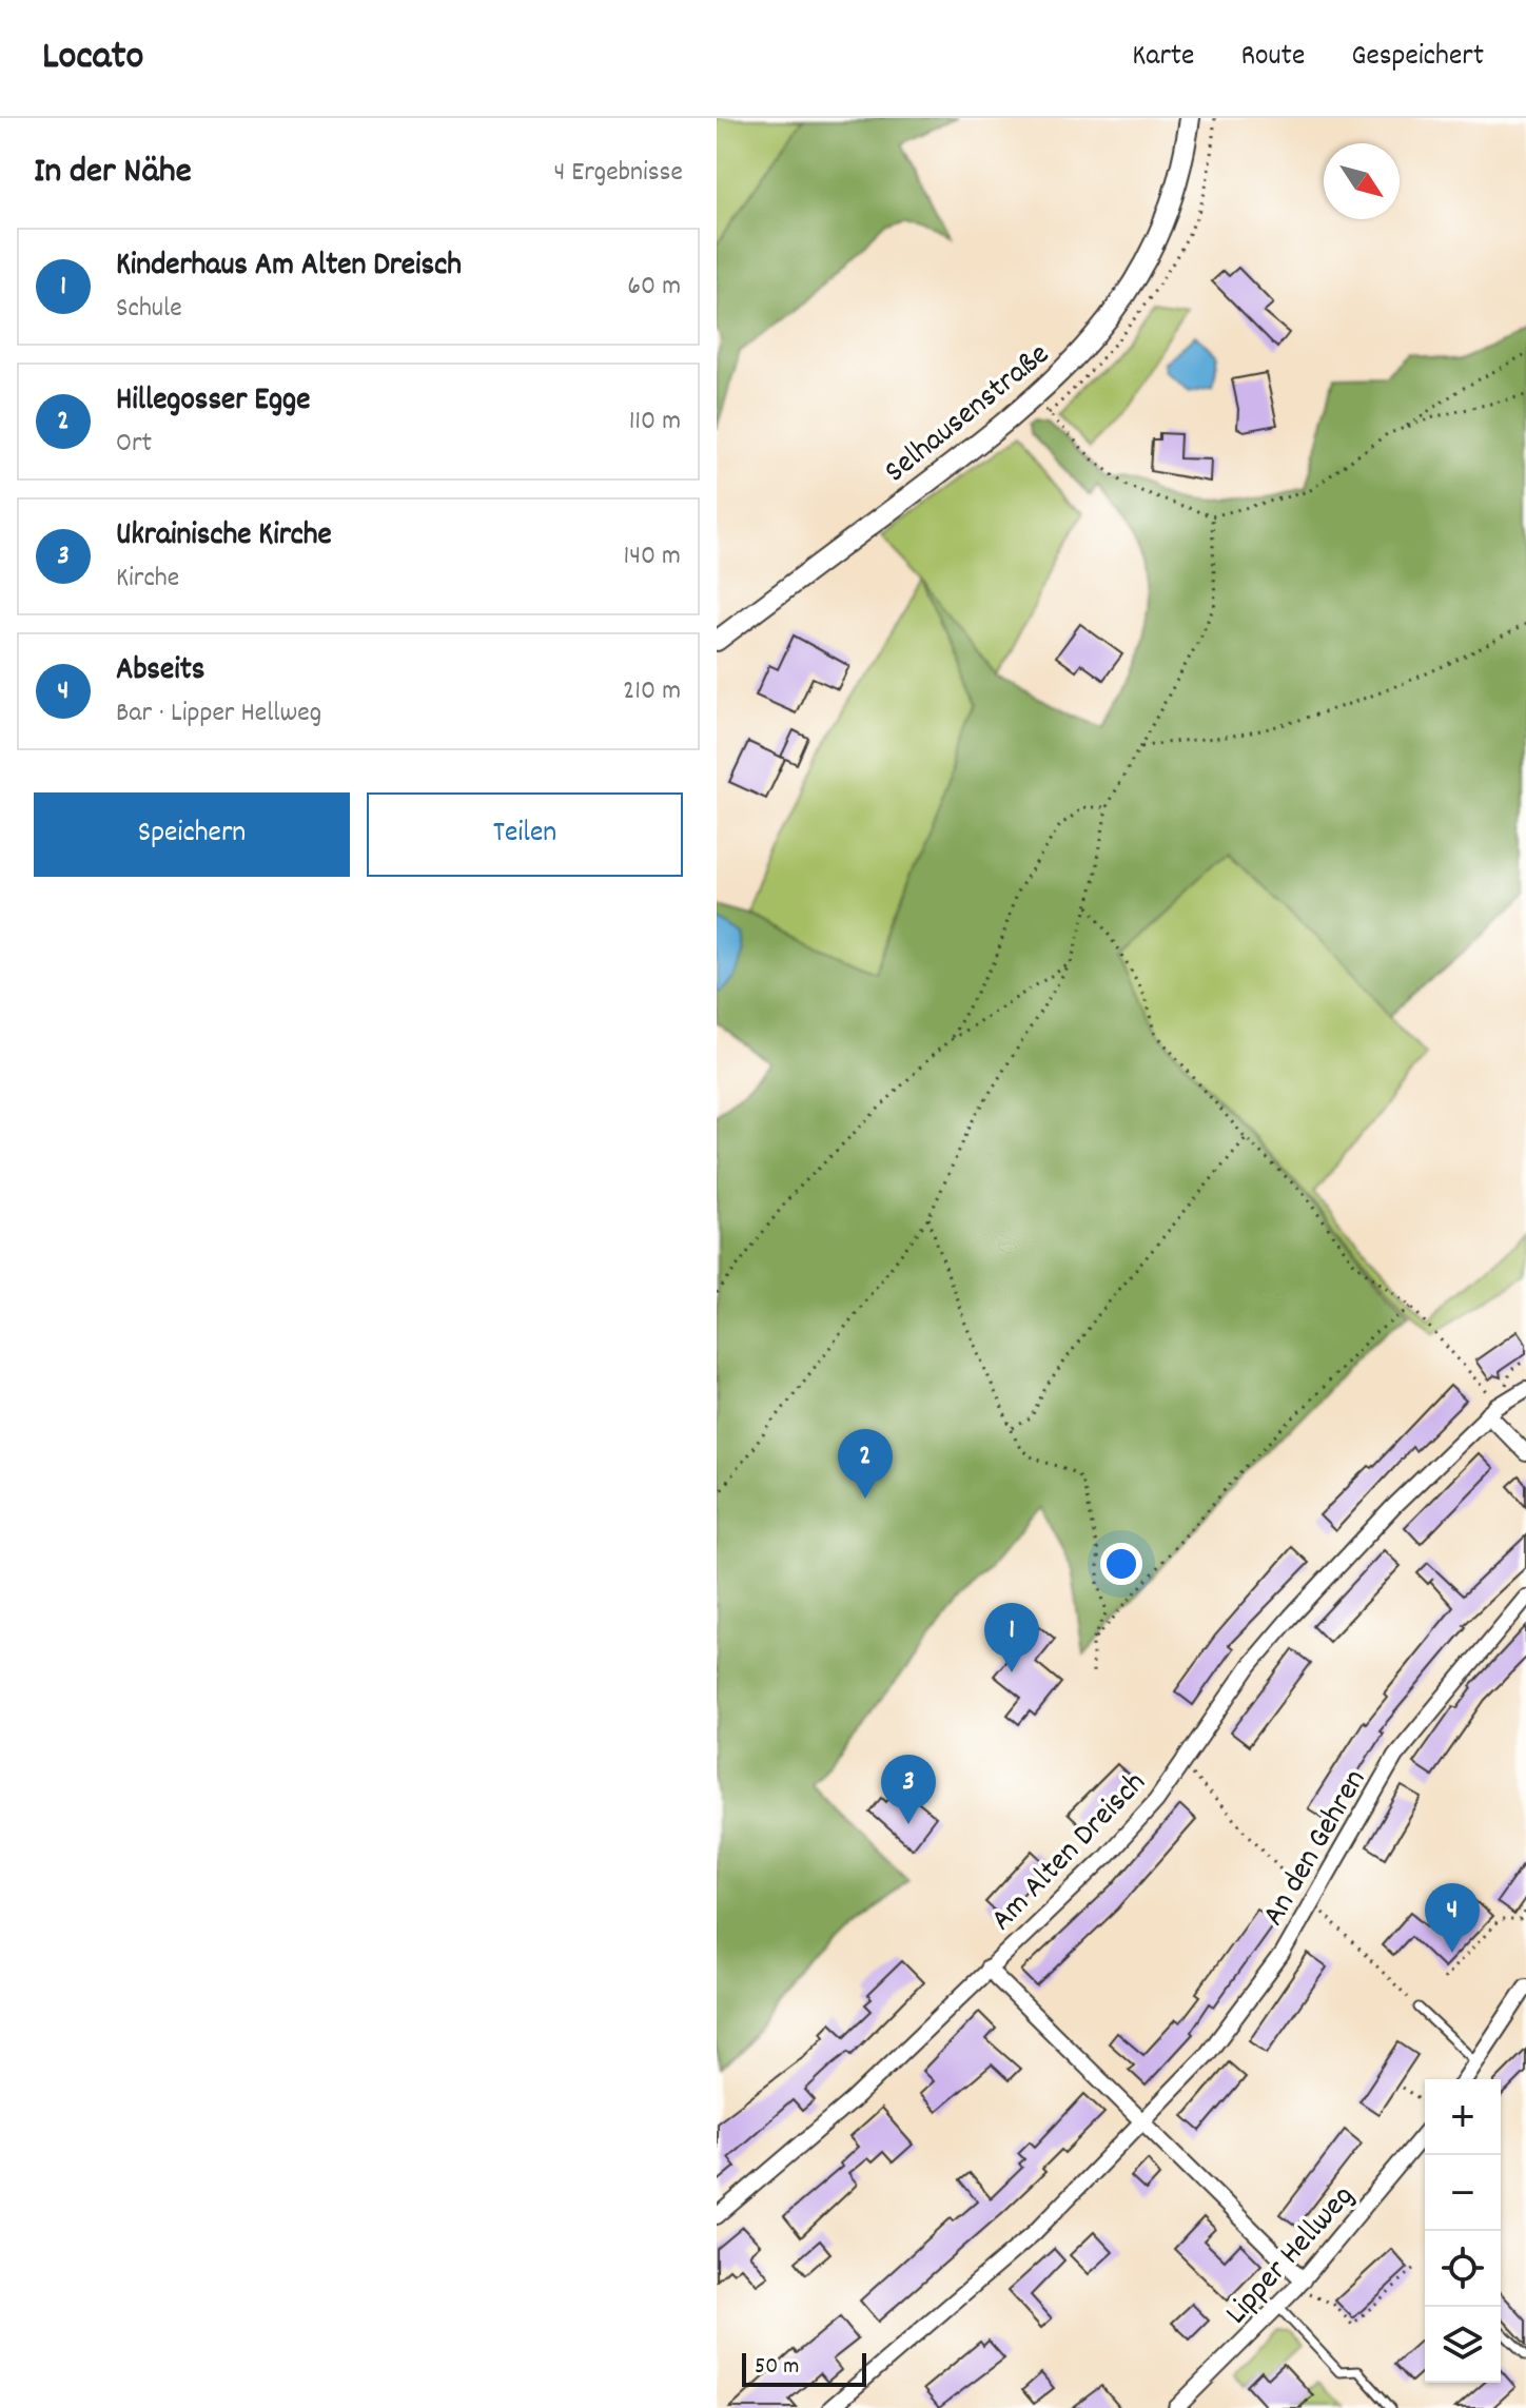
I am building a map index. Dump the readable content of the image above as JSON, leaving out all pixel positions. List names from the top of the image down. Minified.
{"streets":{"street":["Selhausenstraße","An den Gehren","Am Alten Dreisch","Lipper Hellweg"]},"scale_bar":"50 m","north":"bottom right","page":{"header":"Locato","nav":["Karte","Route","Gespeichert"],"heading":["In der Nähe","4 Ergebnisse"],"list":[{"mark":"1","name":"Kinderhaus Am Alten Dreisch","note":"Schule","value":"60 m"},{"mark":"2","name":"Hillegosser Egge","note":"Ort","value":"110 m"},{"mark":"3","name":"Ukrainische Kirche","note":"Kirche","value":"140 m"},{"mark":"4","name":"Abseits","note":"Bar · Lipper Hellweg","value":"210 m"}],"buttons":["Speichern","Teilen"],"pins":["2","1","3","4"],"map_buttons":["+","−"],"scale":"50 m"}}
